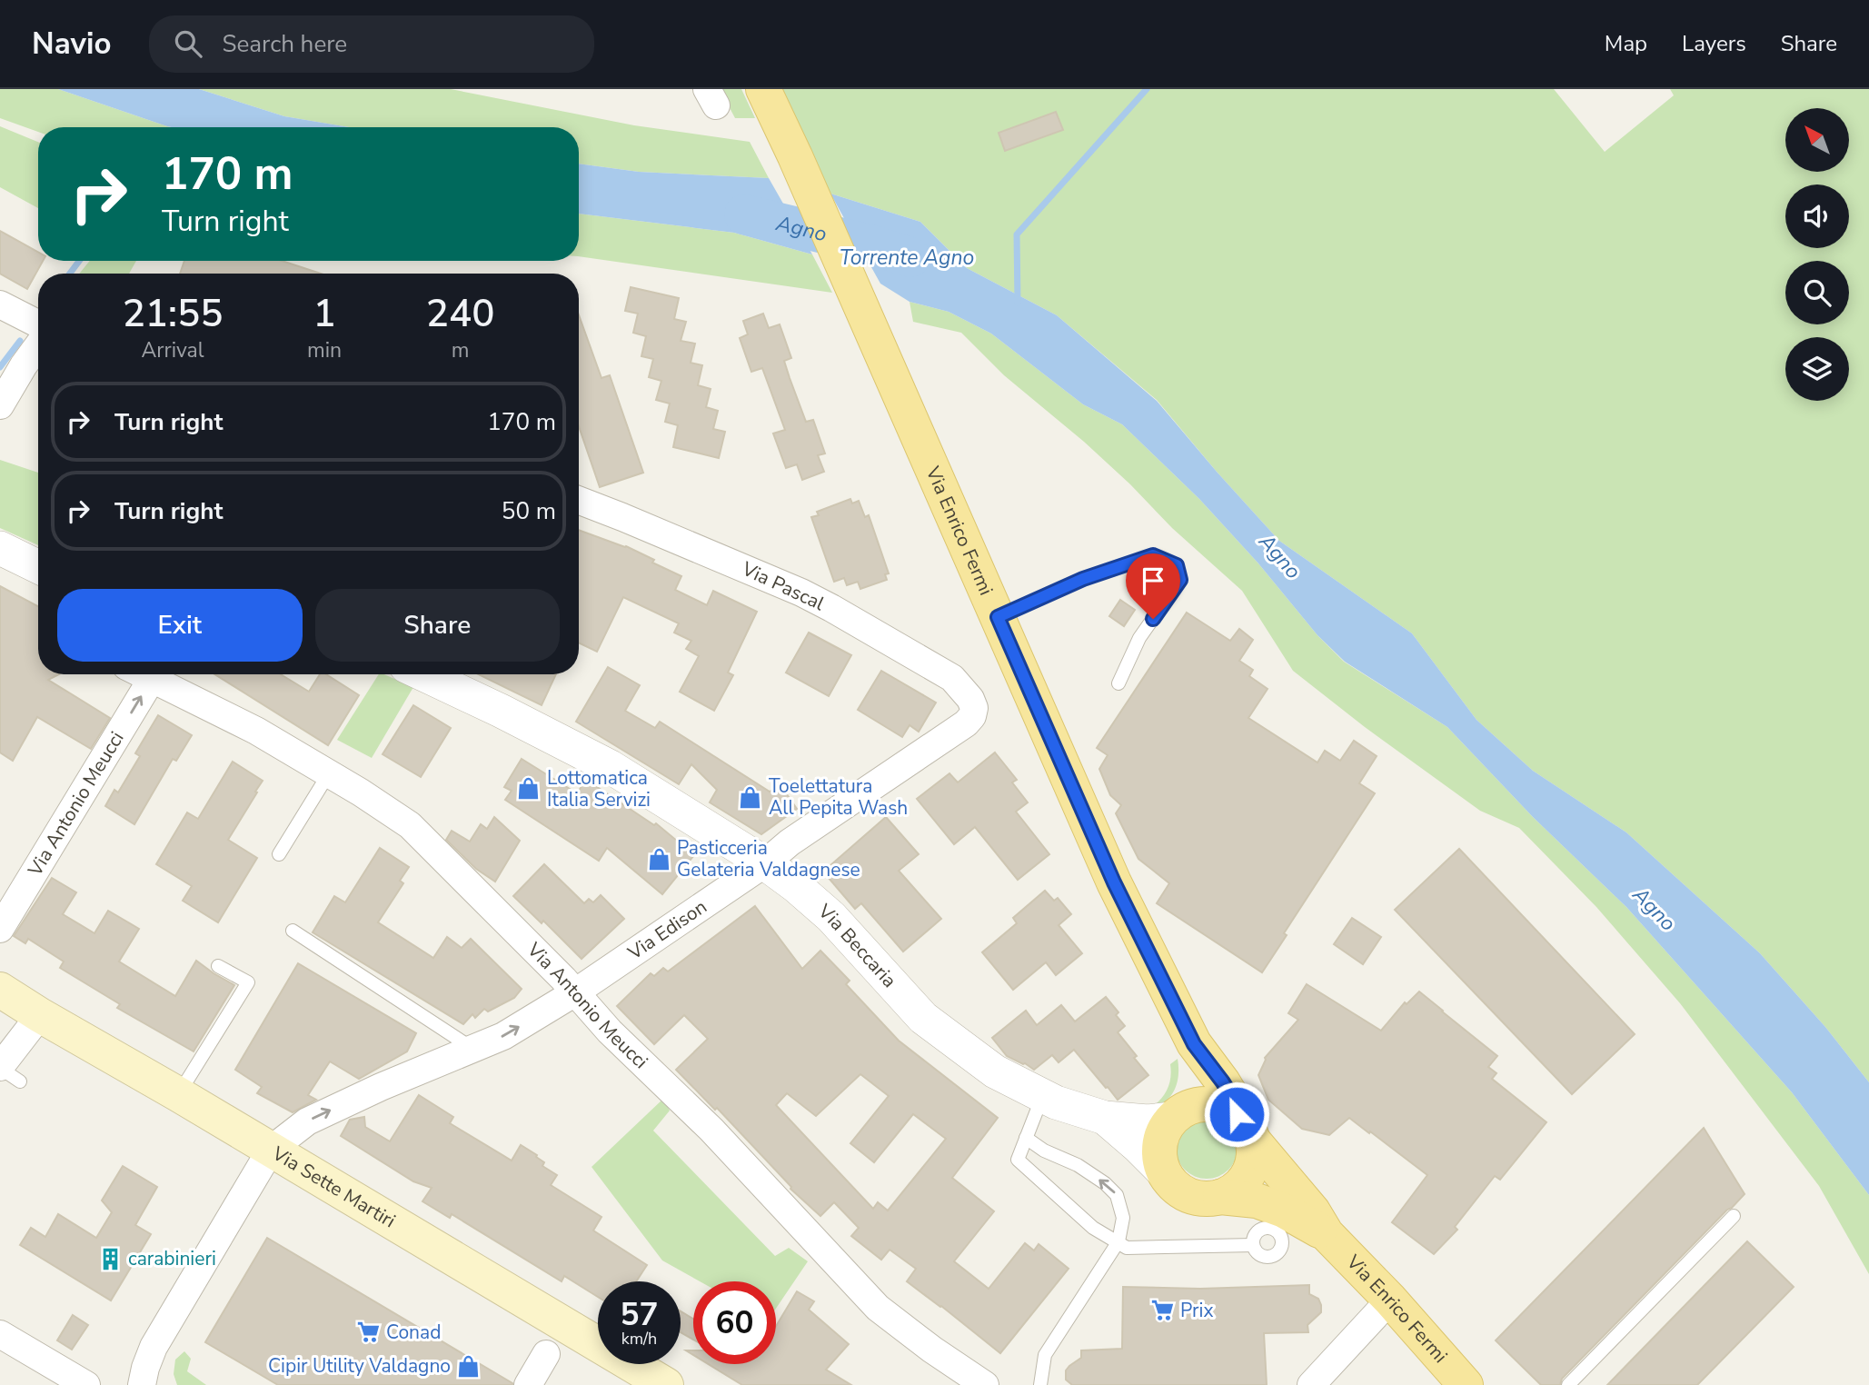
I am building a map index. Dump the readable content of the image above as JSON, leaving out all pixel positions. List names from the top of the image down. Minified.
{"streets":{"main road":["Via Enrico Fermi","Via Sette Martiri"],"street":["Via Pascal","Via Antonio Meucci","Via Edison","Via Beccaria"]},"crossings":[["Via Enrico Fermi","Via Beccaria"],["Via Pascal","Via Edison"],["Via Antonio Meucci","Via Edison"],["Via Edison","Via Beccaria"],["Via Edison","Via Sette Martiri"]],"one_way":["Via Edison"],"water":["Agno","Torrente Agno"],"places":{"shop":["Lottomatica Italia Servizi","Toelettatura All Pepita Wash","Pasticceria Gelateria Valdagnese","Cipir Utility Valdagno"],"building":["carabinieri"],"supermarket":["Prix","Conad"]},"north":"top left","page":{"header":"Navio","search":"Search here","nav":["Map","Layers","Share"],"turn":["170 m","Turn right"],"eta":["21:55","Arrival","1","min","240","m"],"list":[{"name":"Turn right","value":"170 m"},{"name":"Turn right","value":"50 m"}],"buttons":["Exit","Share"],"speed":"57 km/h","limit":"60"}}
